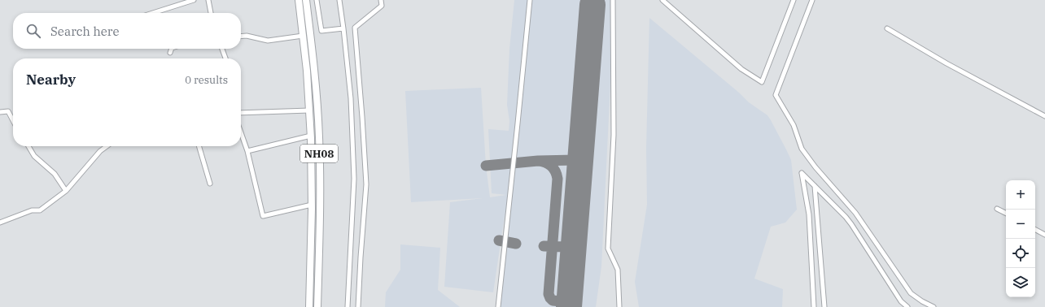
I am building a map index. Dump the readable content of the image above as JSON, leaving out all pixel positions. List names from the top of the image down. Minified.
{"streets":{"highway":["NH08"]},"page":{"search":"Search here","heading":["Nearby","0 results"],"map_buttons":["+","−"]}}
